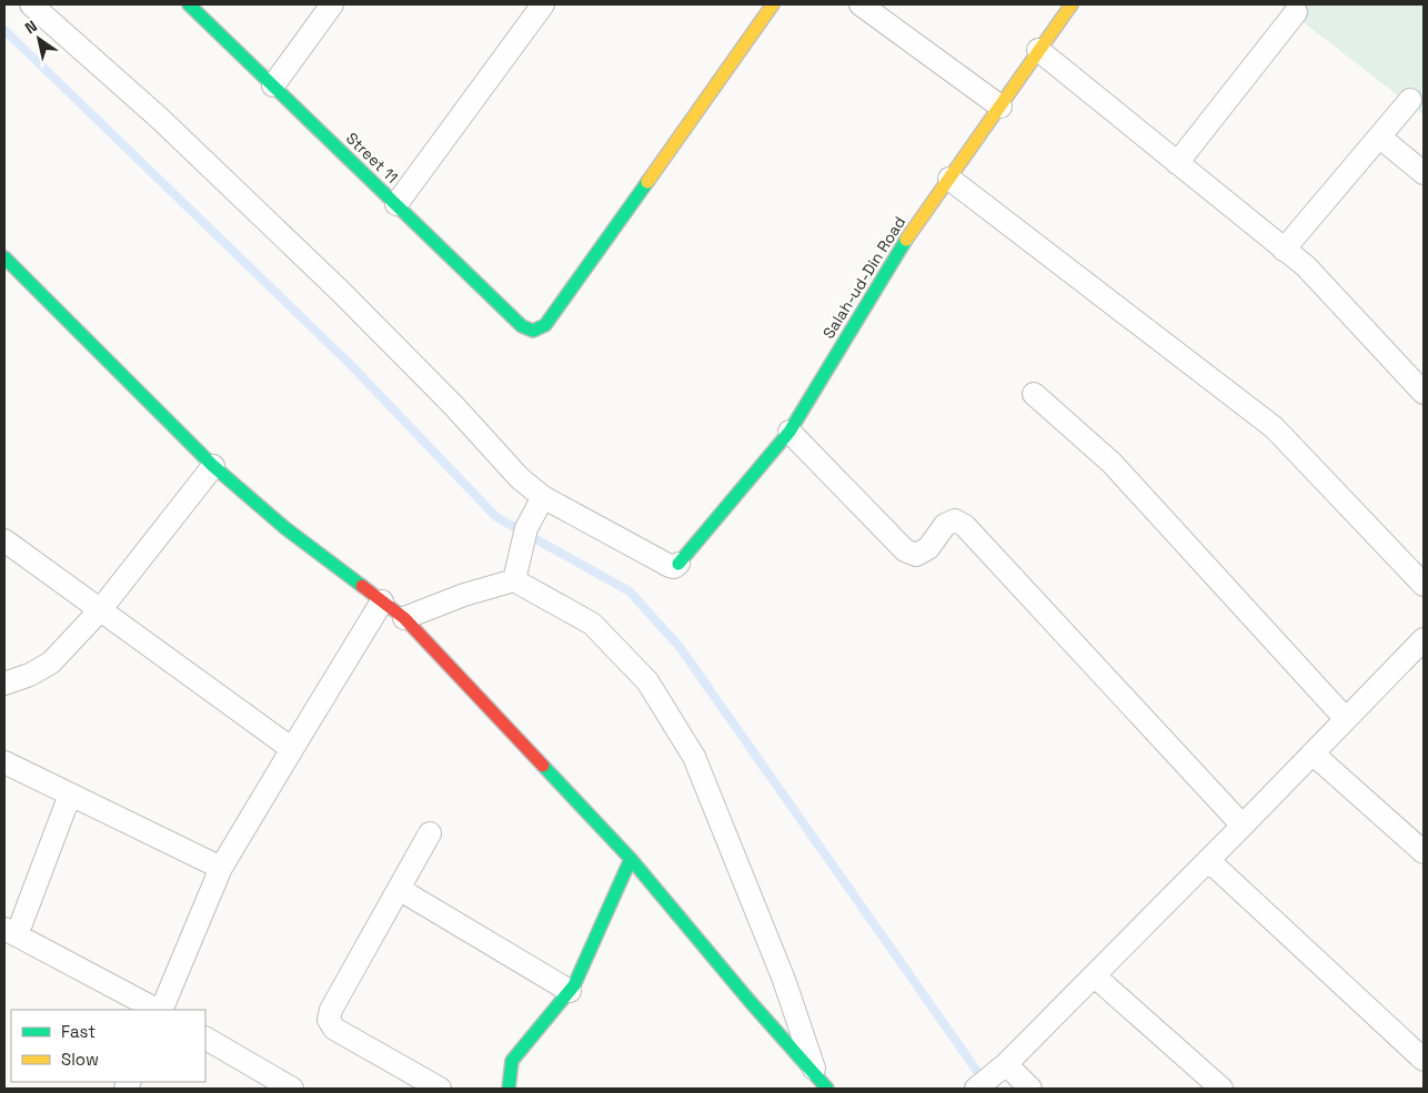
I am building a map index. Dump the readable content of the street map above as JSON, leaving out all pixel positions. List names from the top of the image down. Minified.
{"streets":{"street":["Street 11","Salah-ud-Din Road"]},"legend":["Fast","Slow"],"north":"top left"}
